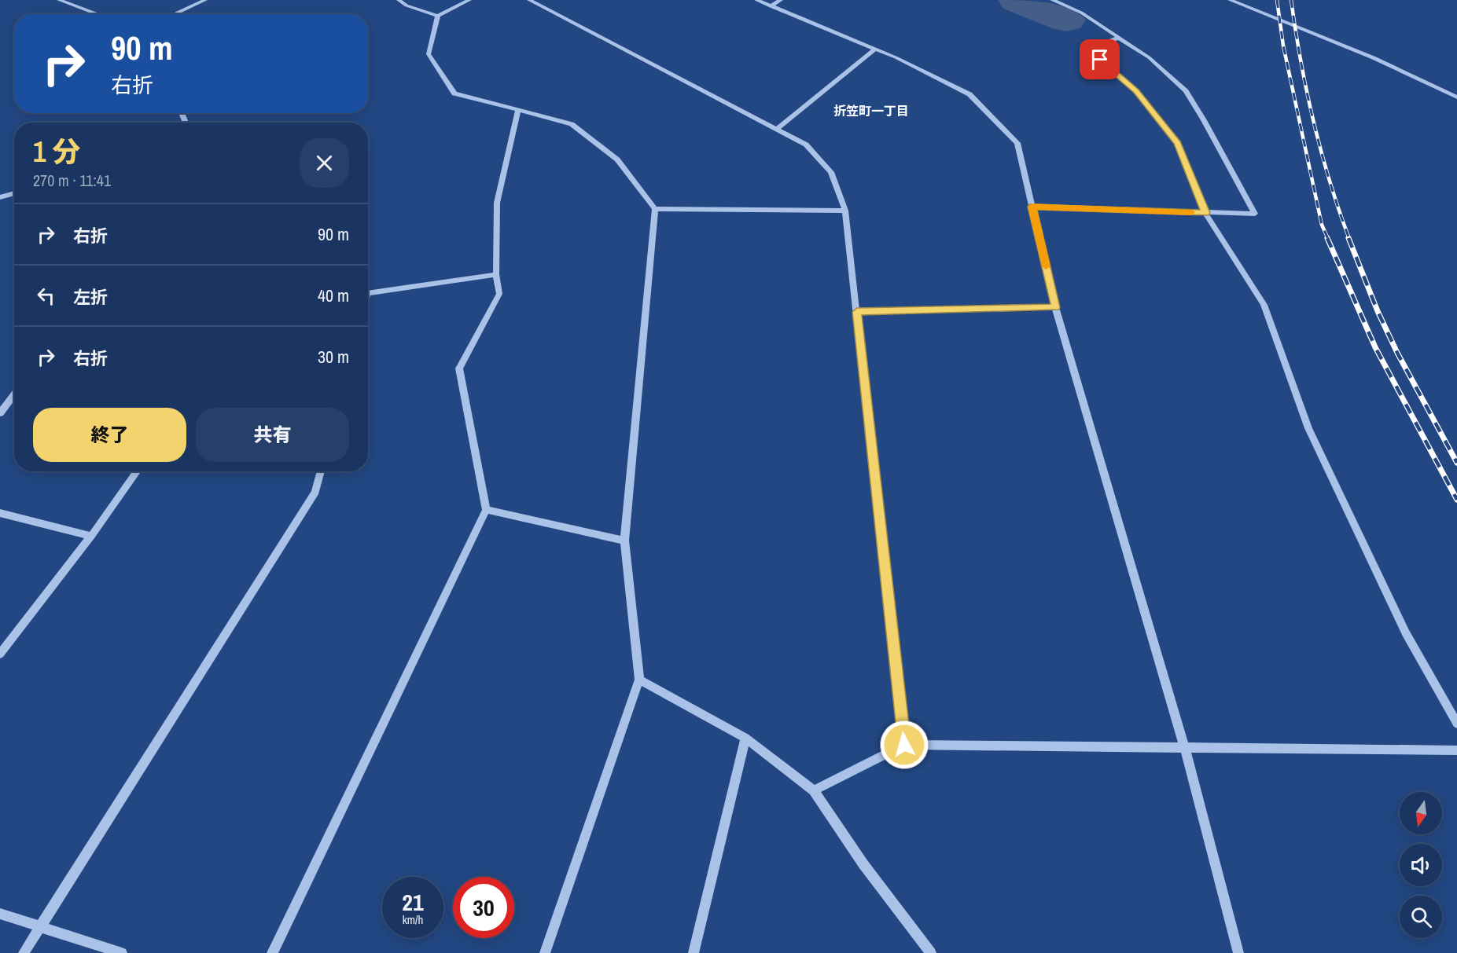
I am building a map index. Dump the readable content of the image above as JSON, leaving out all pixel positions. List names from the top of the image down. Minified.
{"districts":["折笠町一丁目"],"north":"bottom","page":{"turn":["90 m","右折"],"heading":["1 分","270 m · 11:41"],"list":[{"name":"右折","value":"90 m"},{"name":"左折","value":"40 m"},{"name":"右折","value":"30 m"}],"buttons":["終了","共有"],"speed":"21 km/h","limit":"30"}}
